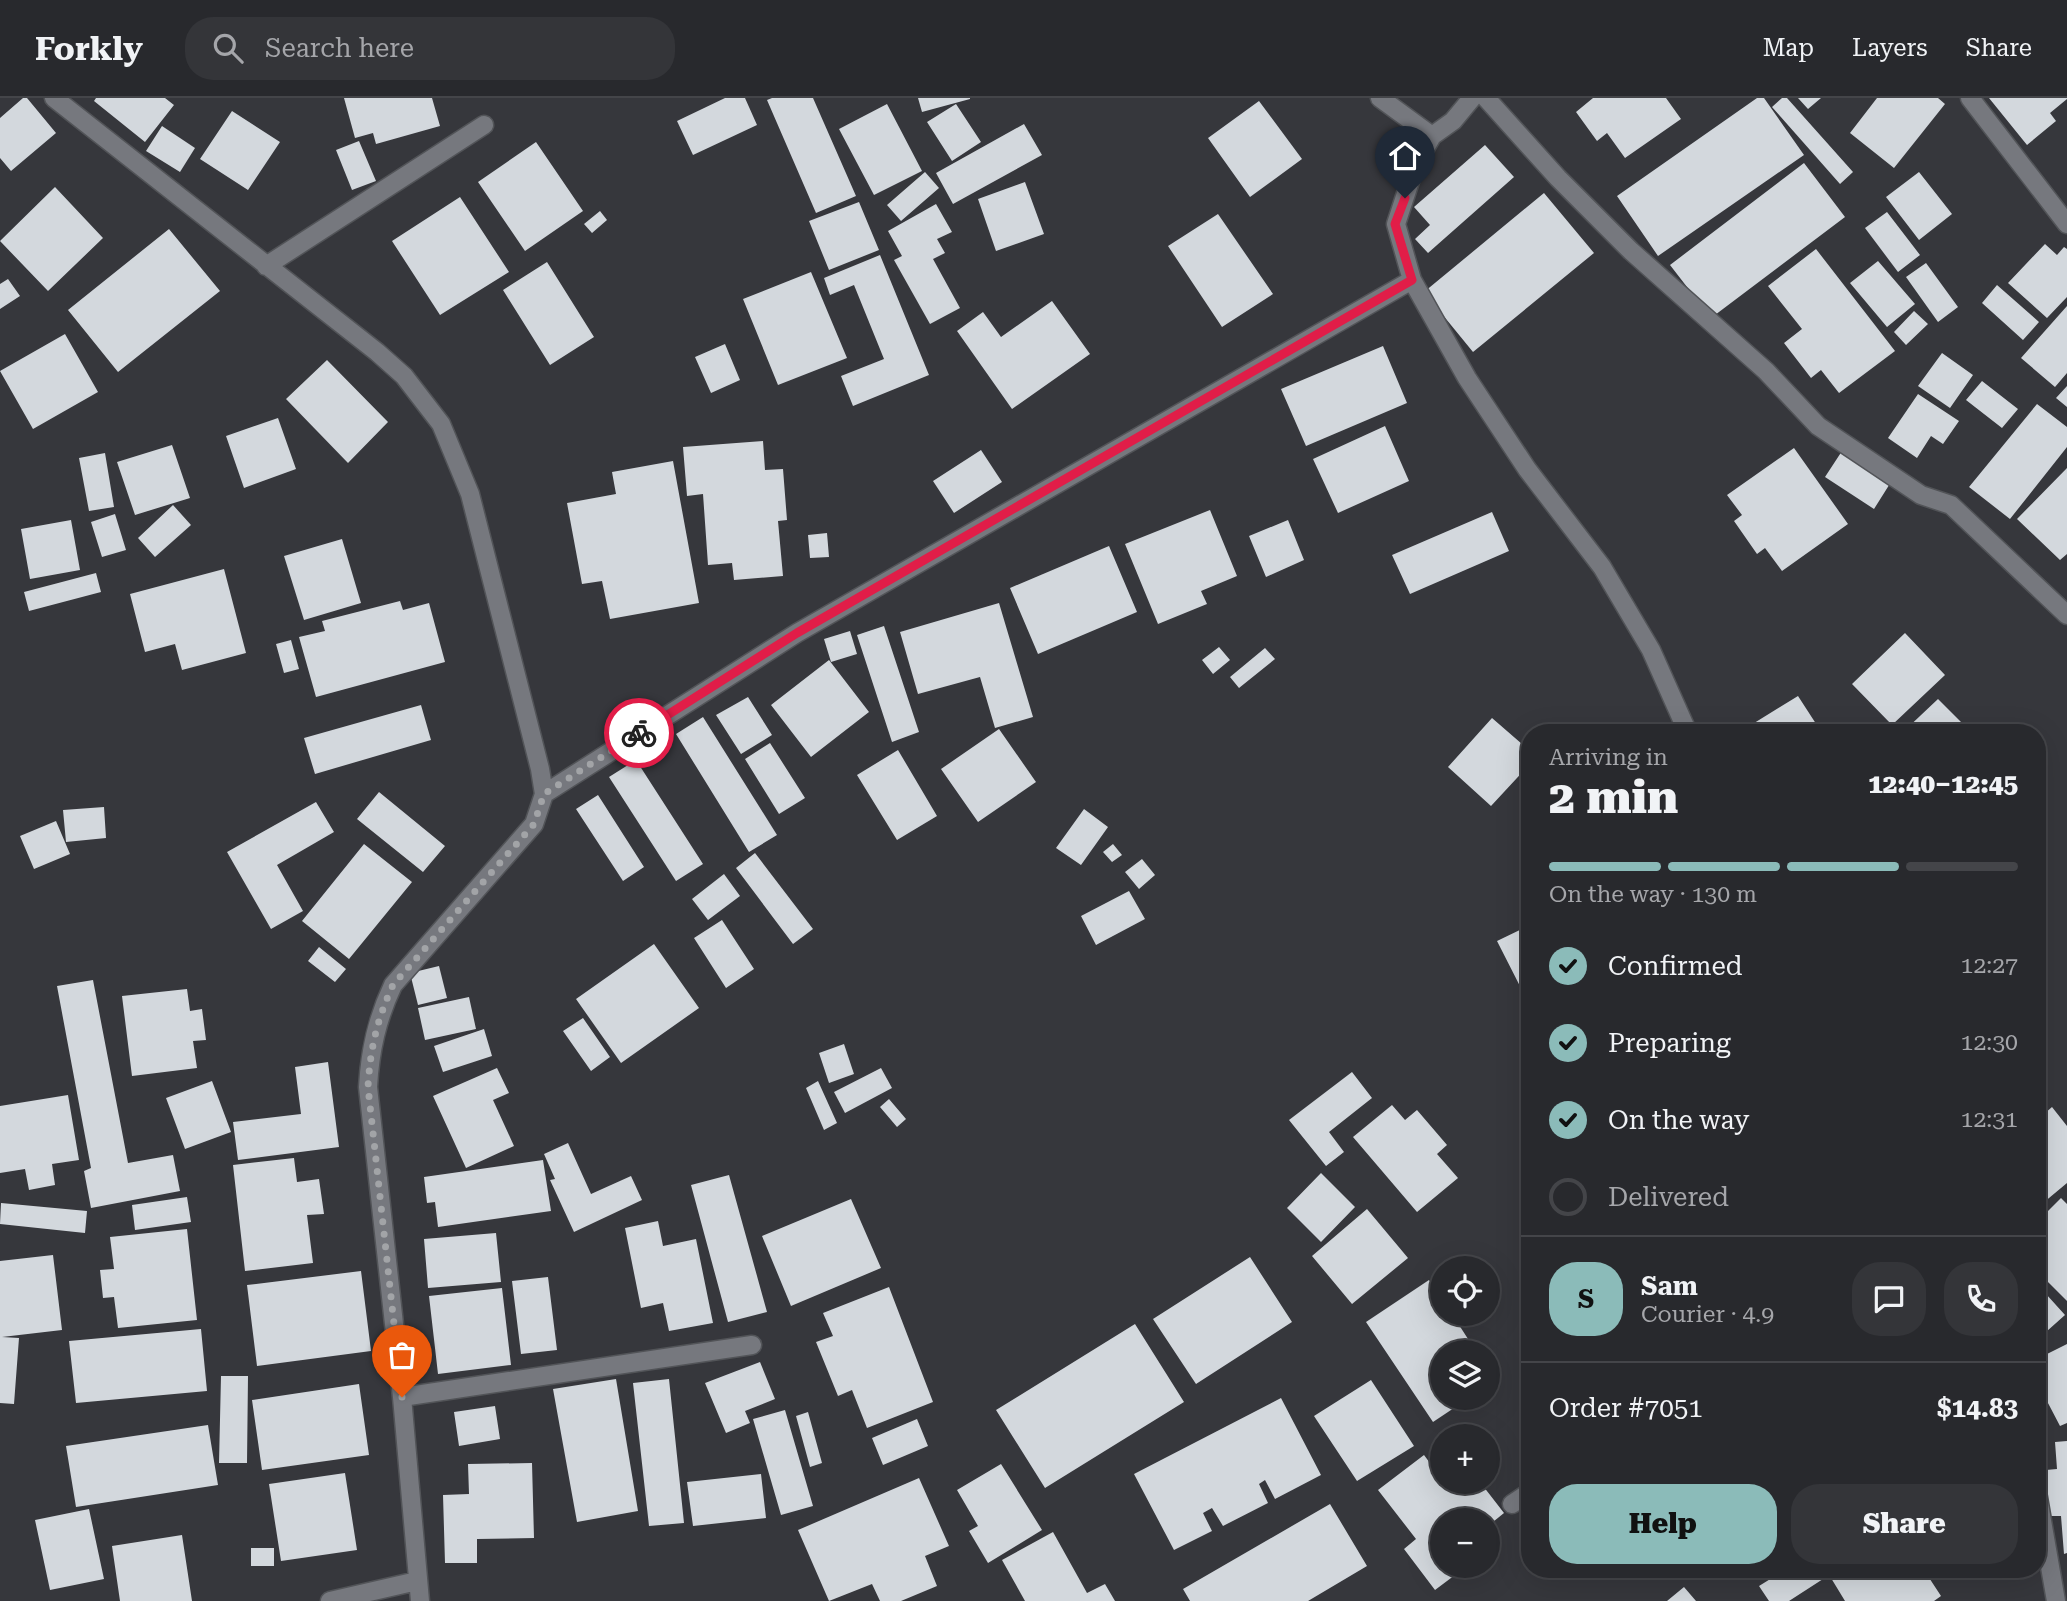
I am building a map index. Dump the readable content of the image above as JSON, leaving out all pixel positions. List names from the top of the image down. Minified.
{"page":{"header":"Forkly","search":"Search here","nav":["Map","Layers","Share"],"heading":["2 min","Arriving in","12:40–12:45"],"panel":["Sam","Courier · 4.9","Order #7051","$14.83"],"bar":"On the way · 130 m","list":[["Confirmed","12:27"],["Preparing","12:30"],["On the way","12:31"],"Delivered"],"map_buttons":["+","−"],"round":"S","buttons":["Help","Share"]}}
